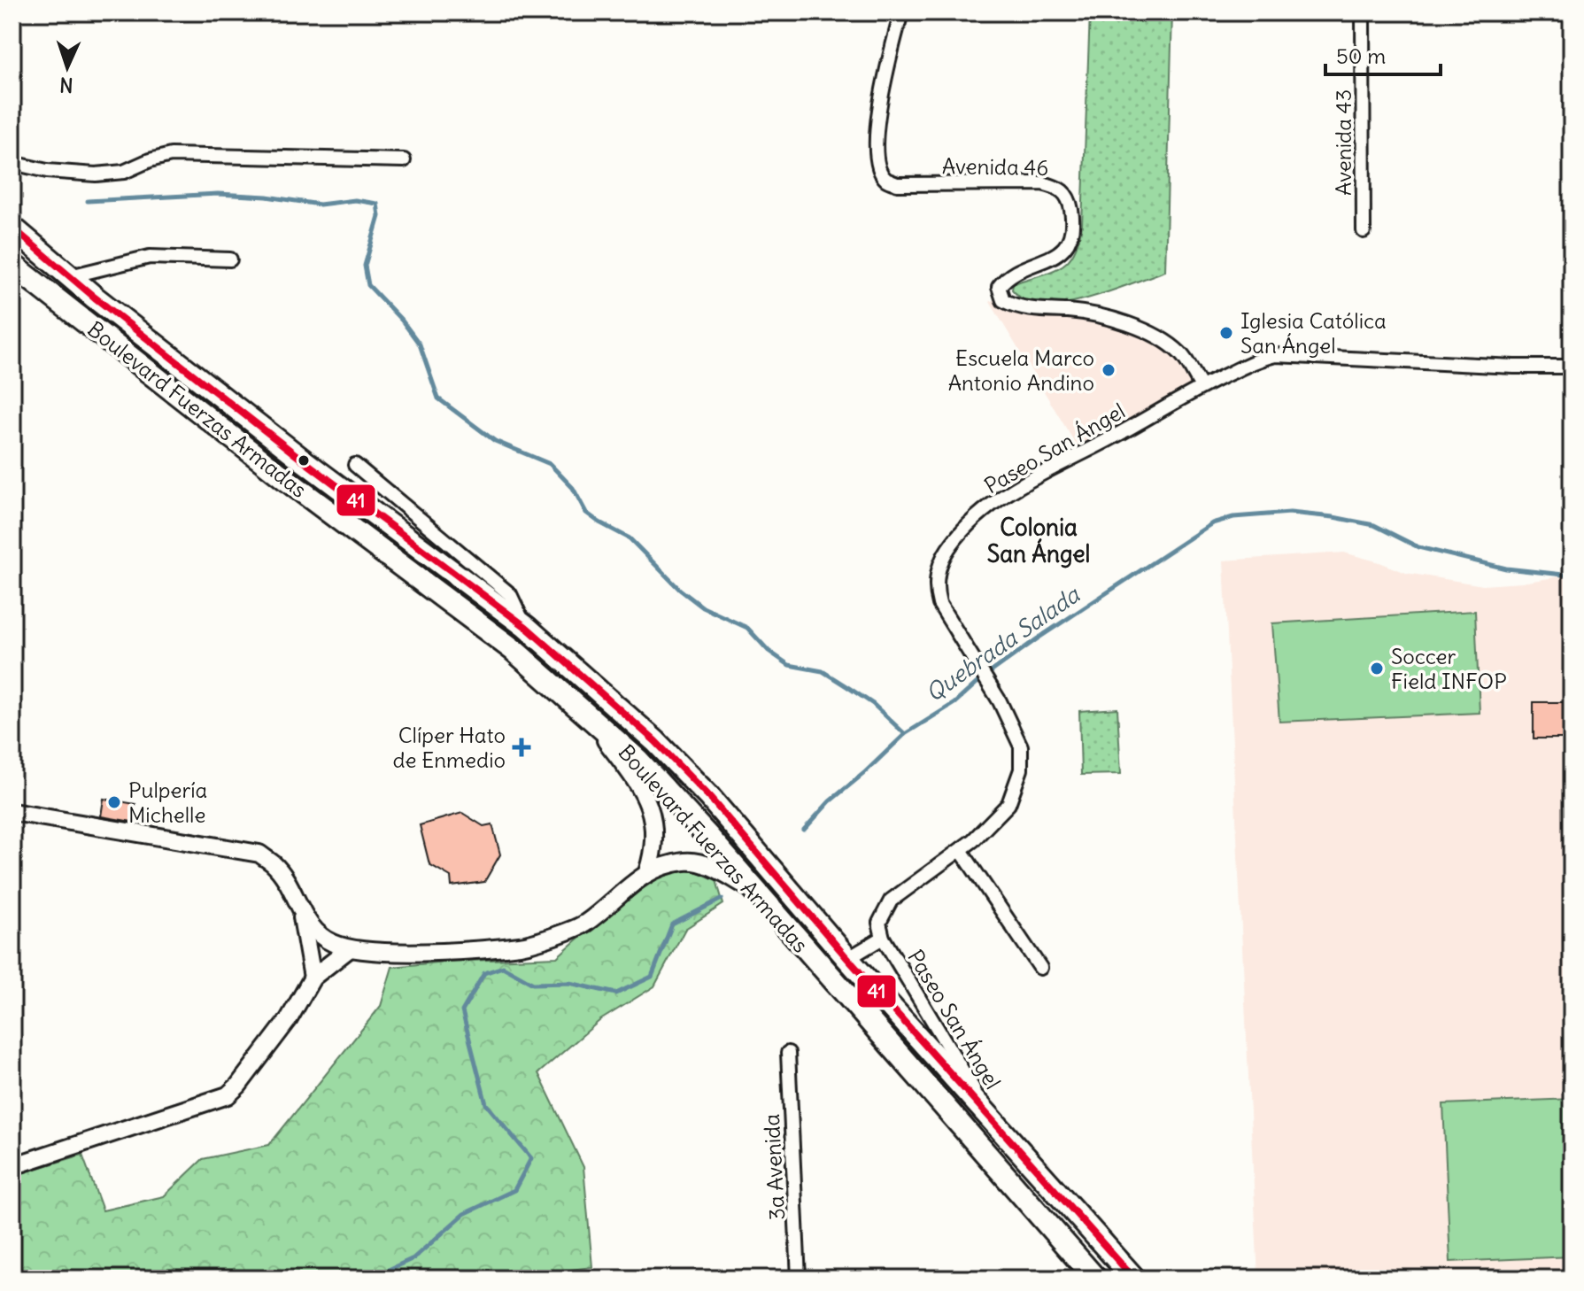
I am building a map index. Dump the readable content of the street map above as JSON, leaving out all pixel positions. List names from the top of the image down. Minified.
{"streets":{"highway":["Boulevard Fuerzas Armadas"],"street":["Avenida 43","Avenida 46","Paseo San Ángel","3a Avenida"]},"crossings":[["Avenida 46","Paseo San Ángel"],["Boulevard Fuerzas Armadas","Paseo San Ángel"]],"districts":["Colonia San Ángel"],"water":["Quebrada Salada"],"places":{"other":["Iglesia Católica San Ángel","Escuela Marco Antonio Andino","Soccer Field INFOP","Pulpería Michelle"],"health":["Clíper Hato de Enmedio"]},"lines":["transit line 41"],"scale_bar":"50 m","north":"bottom"}
